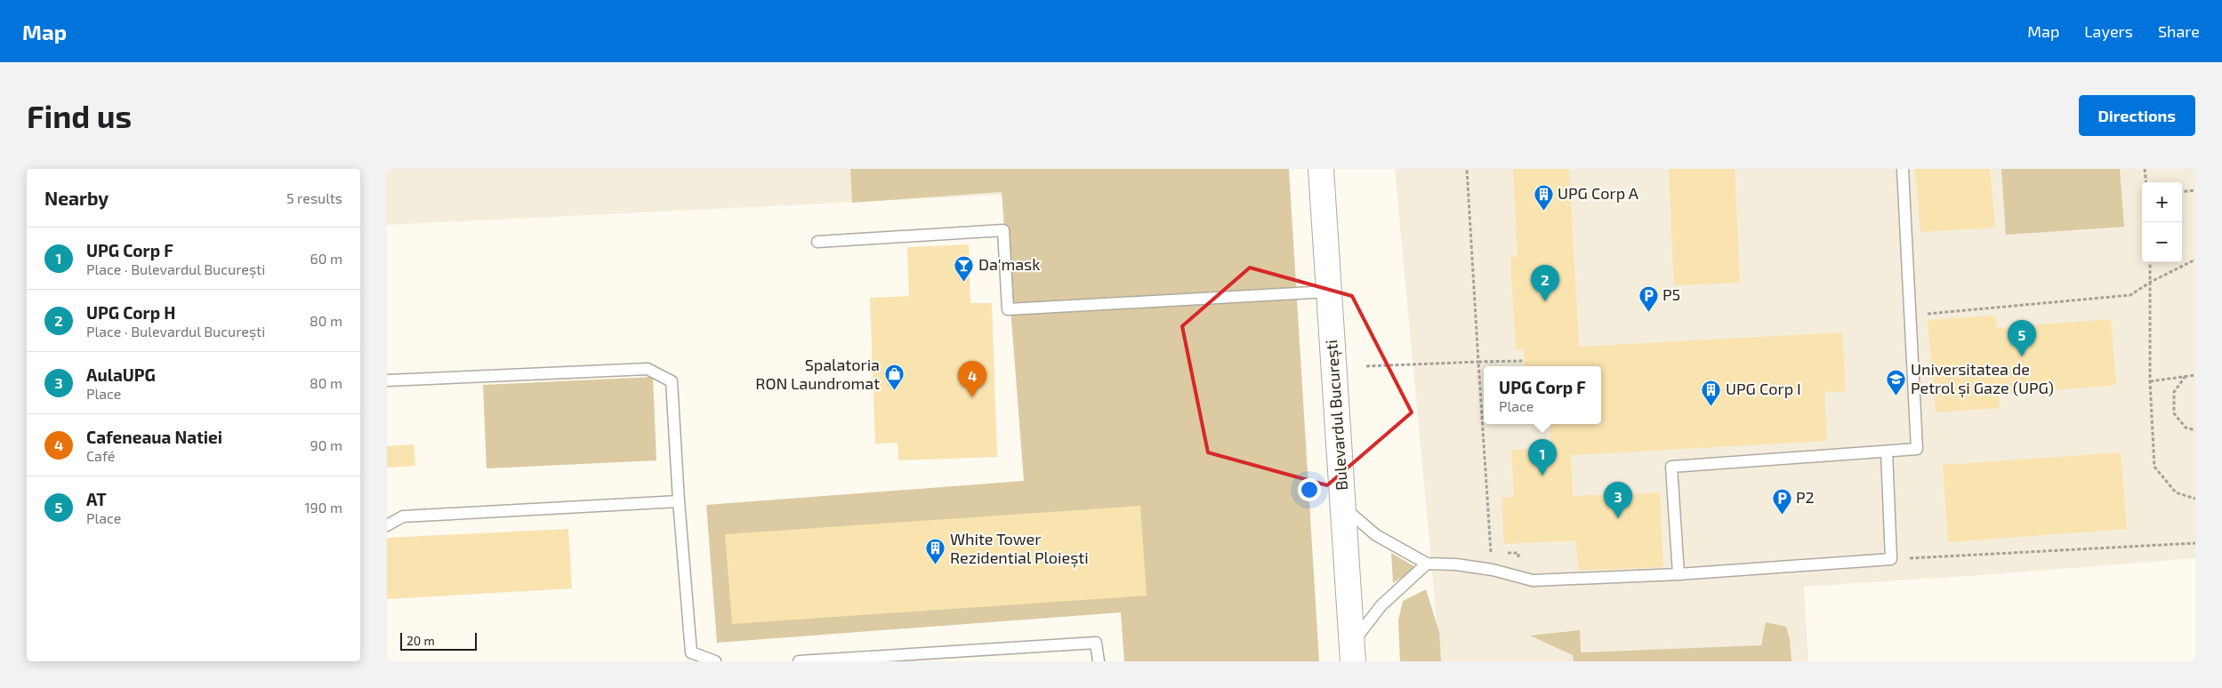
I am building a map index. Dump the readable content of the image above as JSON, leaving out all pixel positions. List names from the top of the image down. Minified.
{"streets":{"main road":["Bulevardul București"]},"places":{"building":["UPG Corp A","UPG Corp I","White Tower Rezidential Ploiești"],"bar":["Da'mask"],"parking":["P5","P2"],"shop":["Spalatoria RON Laundromat"],"school or university":["Universitatea de Petrol și Gaze (UPG)"]},"scale_bar":"20 m","page":{"header":"Map","nav":["Map","Layers","Share"],"buttons":"Directions","title":"Find us","heading":["Nearby","5 results"],"map_buttons":["+","−"],"list":[{"mark":"1","name":"UPG Corp F","note":"Place · Bulevardul București","value":"60 m"},{"mark":"2","name":"UPG Corp H","note":"Place · Bulevardul București","value":"80 m"},{"mark":"3","name":"AulaUPG","note":"Place","value":"80 m"},{"mark":"4","name":"Cafeneaua Natiei","note":"Café","value":"90 m"},{"mark":"5","name":"AT","note":"Place","value":"190 m"}],"pins":["2","5","4","1","3"],"popup":["UPG Corp F","Place"],"scale":"20 m"}}
